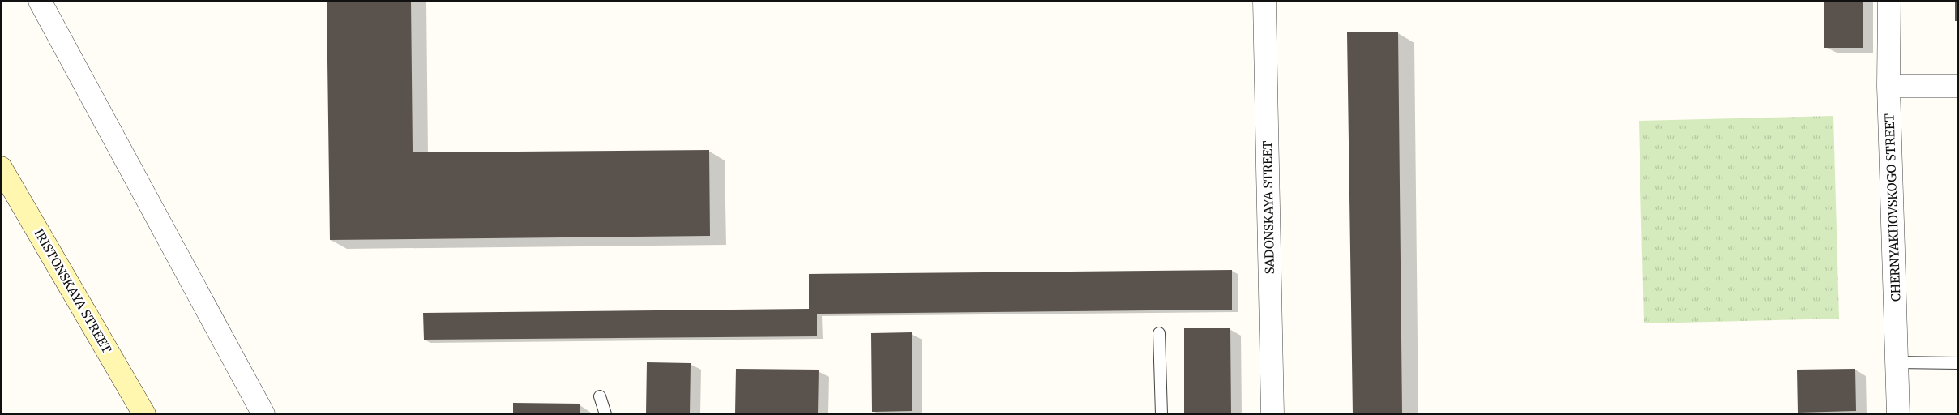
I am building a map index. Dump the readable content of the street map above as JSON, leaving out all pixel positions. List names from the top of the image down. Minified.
{"streets":{"main road":["IRISTONSKAYA STREET"],"street":["SADONSKAYA STREET","CHERNYAKHOVSKOGO STREET"]}}
